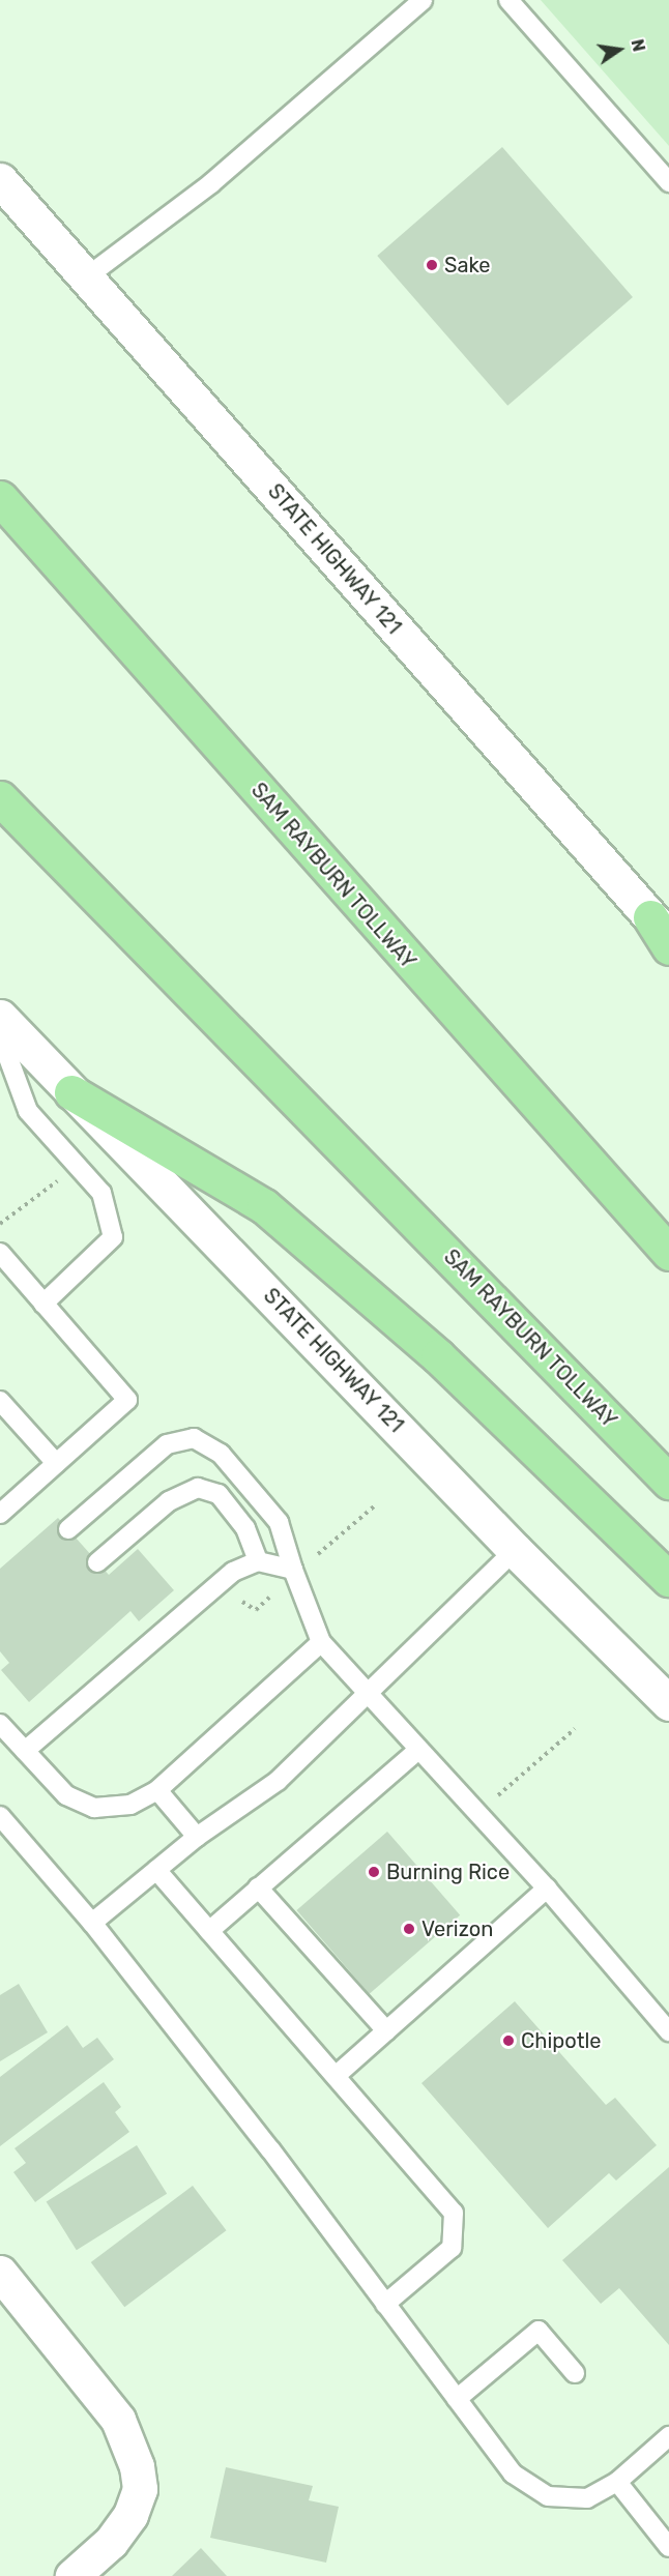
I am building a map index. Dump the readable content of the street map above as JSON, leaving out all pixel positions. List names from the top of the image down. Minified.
{"streets":{"highway":["SAM RAYBURN TOLLWAY"],"main road":["STATE HIGHWAY 121"]},"places":["Sake","Burning Rice","Verizon","Chipotle"],"north":"right"}
